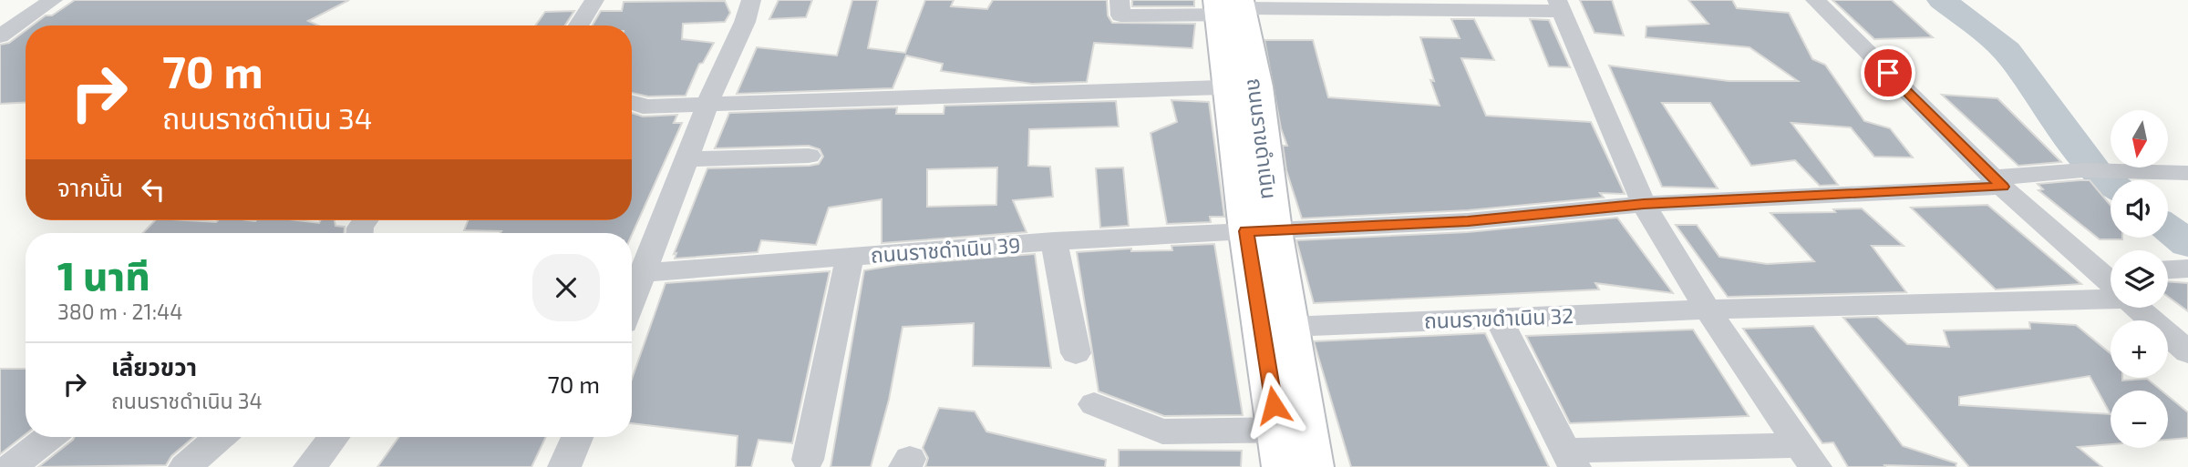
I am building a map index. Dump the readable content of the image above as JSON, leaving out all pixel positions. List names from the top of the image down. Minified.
{"streets":{"main road":["ถนนราขดำเนิน"],"street":["ถนนราชดำเนิน 39","ถนนราขดำเนิน 32"]},"crossings":[["ถนนราขดำเนิน","ถนนราชดำเนิน 39"],["ถนนราขดำเนิน","ถนนราขดำเนิน 32"]],"north":"bottom","page":{"turn":["70 m","ถนนราชดำเนิน 34"],"map_buttons":["+","−"],"then":"จากนั้น","heading":["1 นาที","380 m · 21:44"],"list":[{"name":"เลี้ยวขวา","note":"ถนนราชดำเนิน 34","value":"70 m"}]}}
